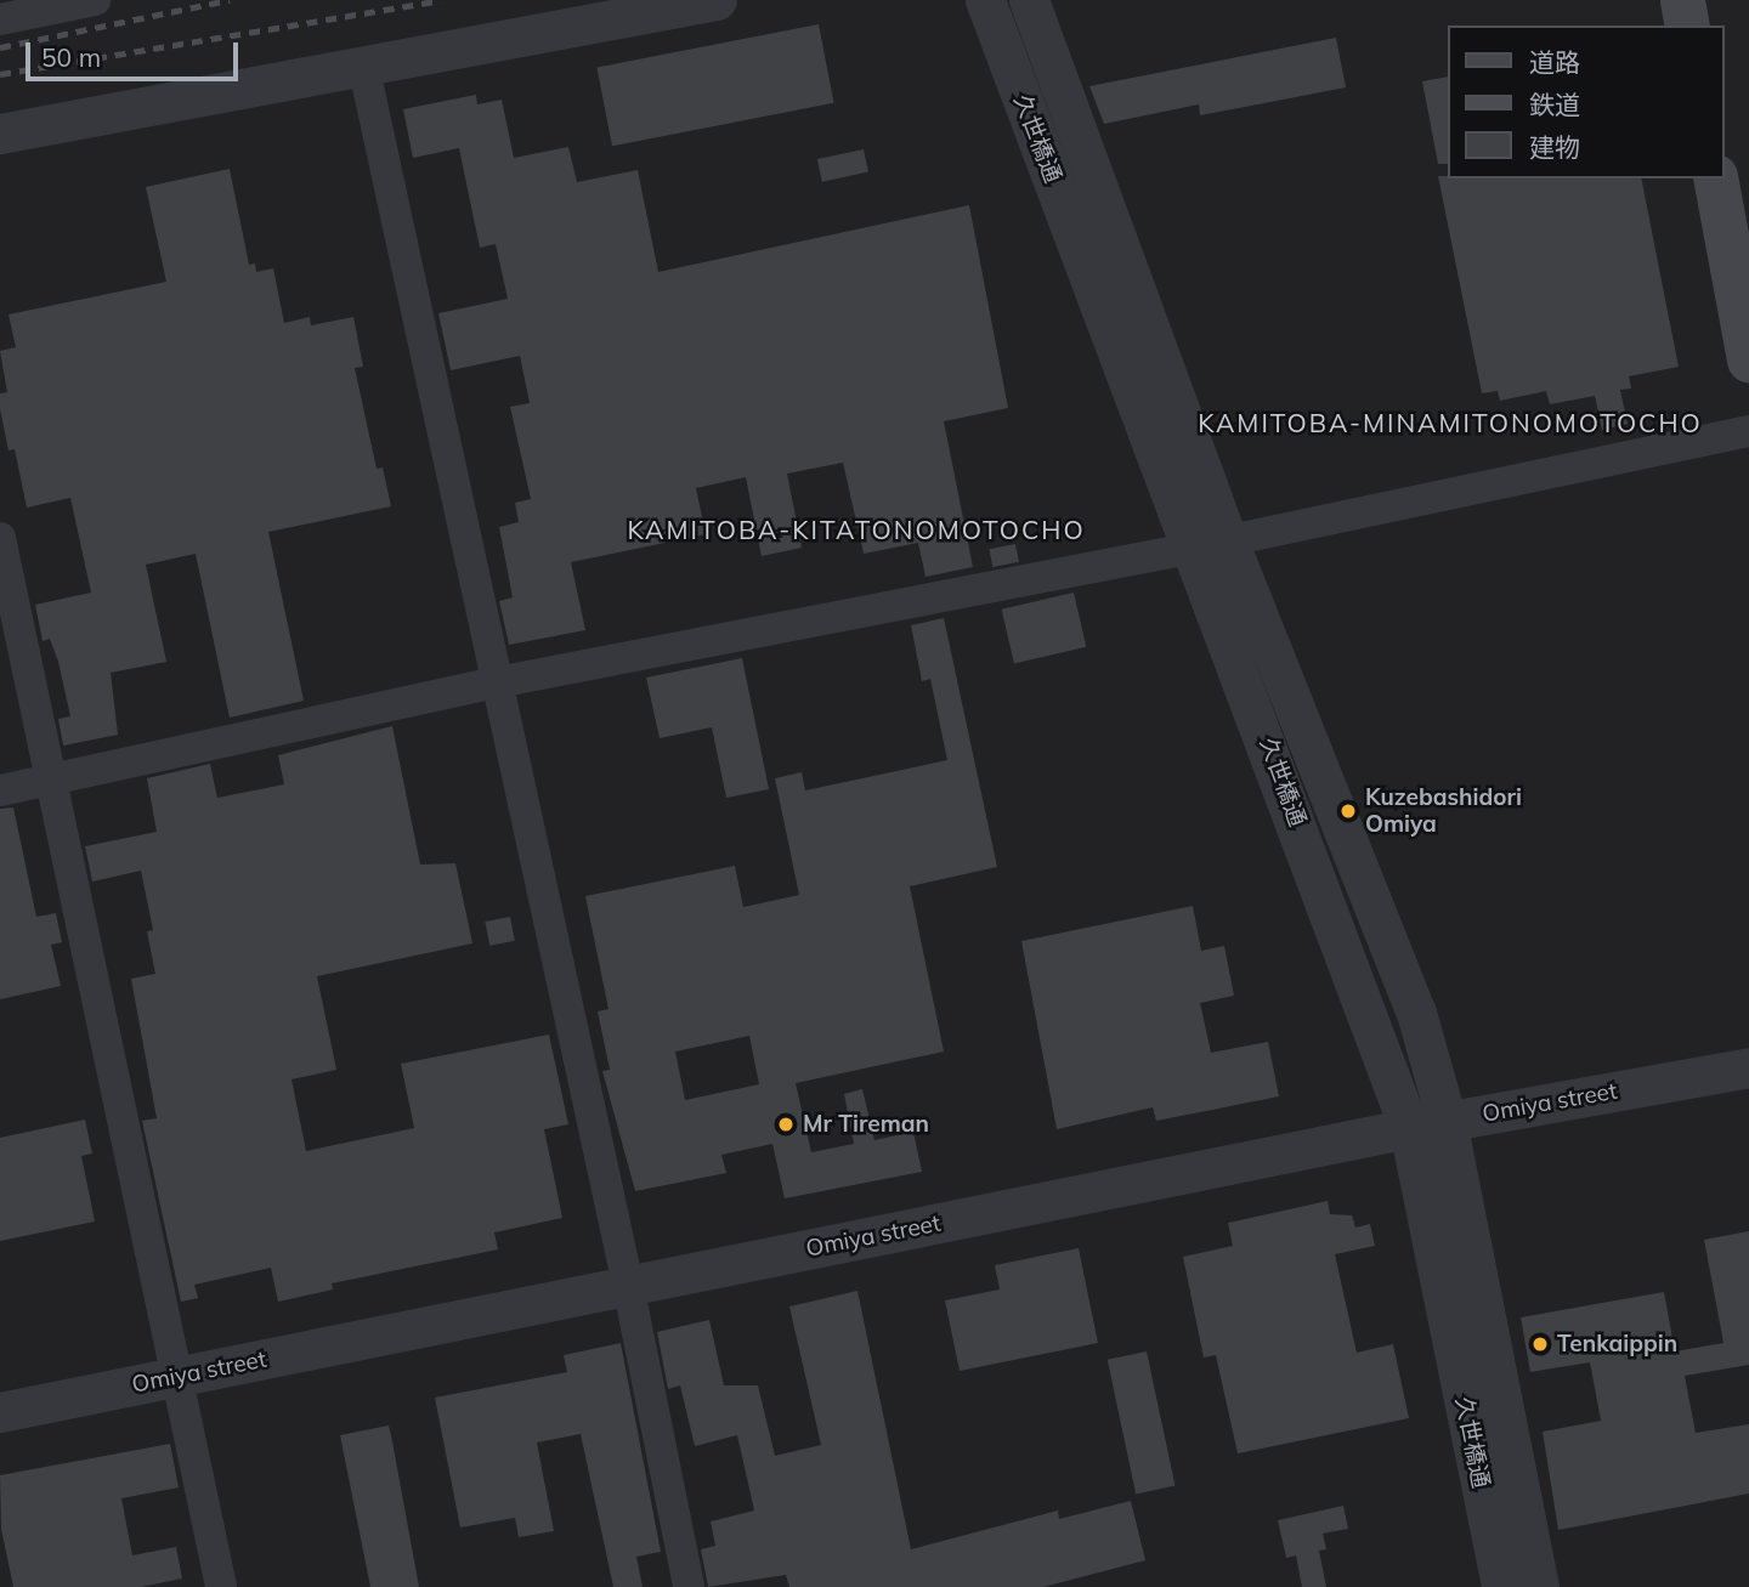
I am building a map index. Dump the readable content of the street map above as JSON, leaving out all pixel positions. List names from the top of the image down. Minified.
{"streets":{"street":["久世橋通","Omiya street"]},"crossings":[["久世橋通","Omiya street"]],"districts":["KAMITOBA-MINAMITONOMOTOCHO","KAMITOBA-KITATONOMOTOCHO"],"places":["Kuzebashidori Omiya","Mr Tireman","Tenkaippin"],"legend":["道路","鉄道","建物"],"scale_bar":"50 m"}
